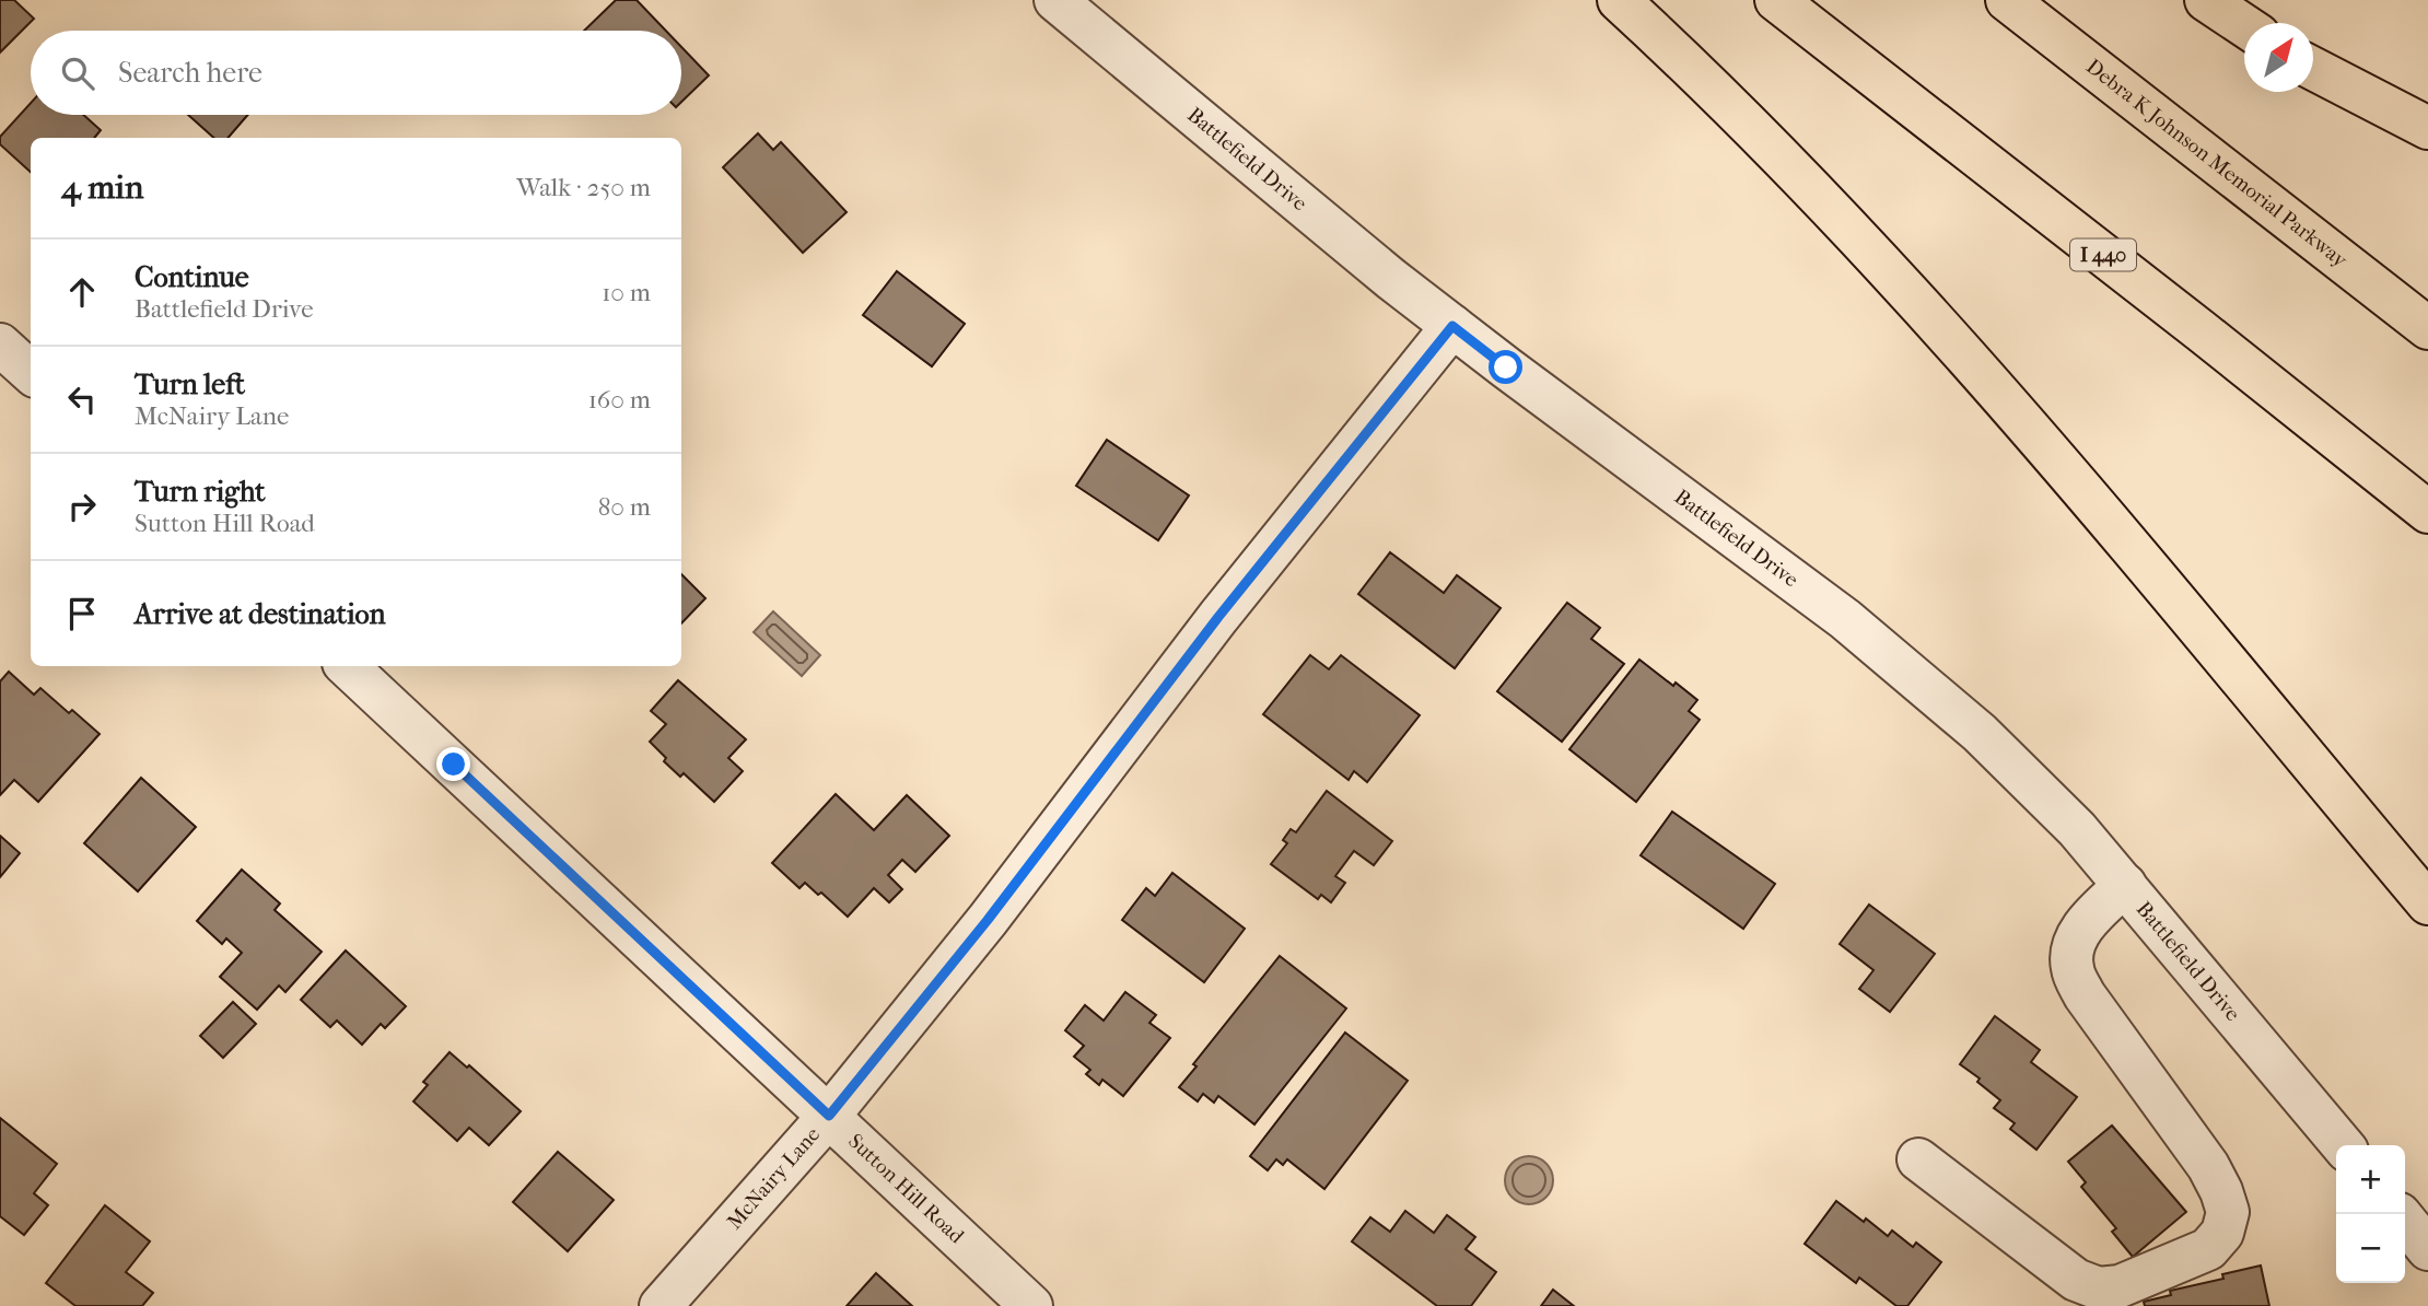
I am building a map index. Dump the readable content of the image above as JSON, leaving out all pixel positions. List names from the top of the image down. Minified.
{"streets":{"highway":["Debra K Johnson Memorial Parkway","I 440"],"street":["Battlefield Drive","McNairy Lane","Sutton Hill Road"]},"crossings":[["Battlefield Drive","McNairy Lane"],["McNairy Lane","Sutton Hill Road"]],"north":"top right","page":{"search":"Search here","heading":["4 min","Walk · 250 m"],"list":[["Continue","Battlefield Drive","10 m"],["Turn left","McNairy Lane","160 m"],["Turn right","Sutton Hill Road","80 m"],"Arrive at destination"],"map_buttons":["+","−"]}}
